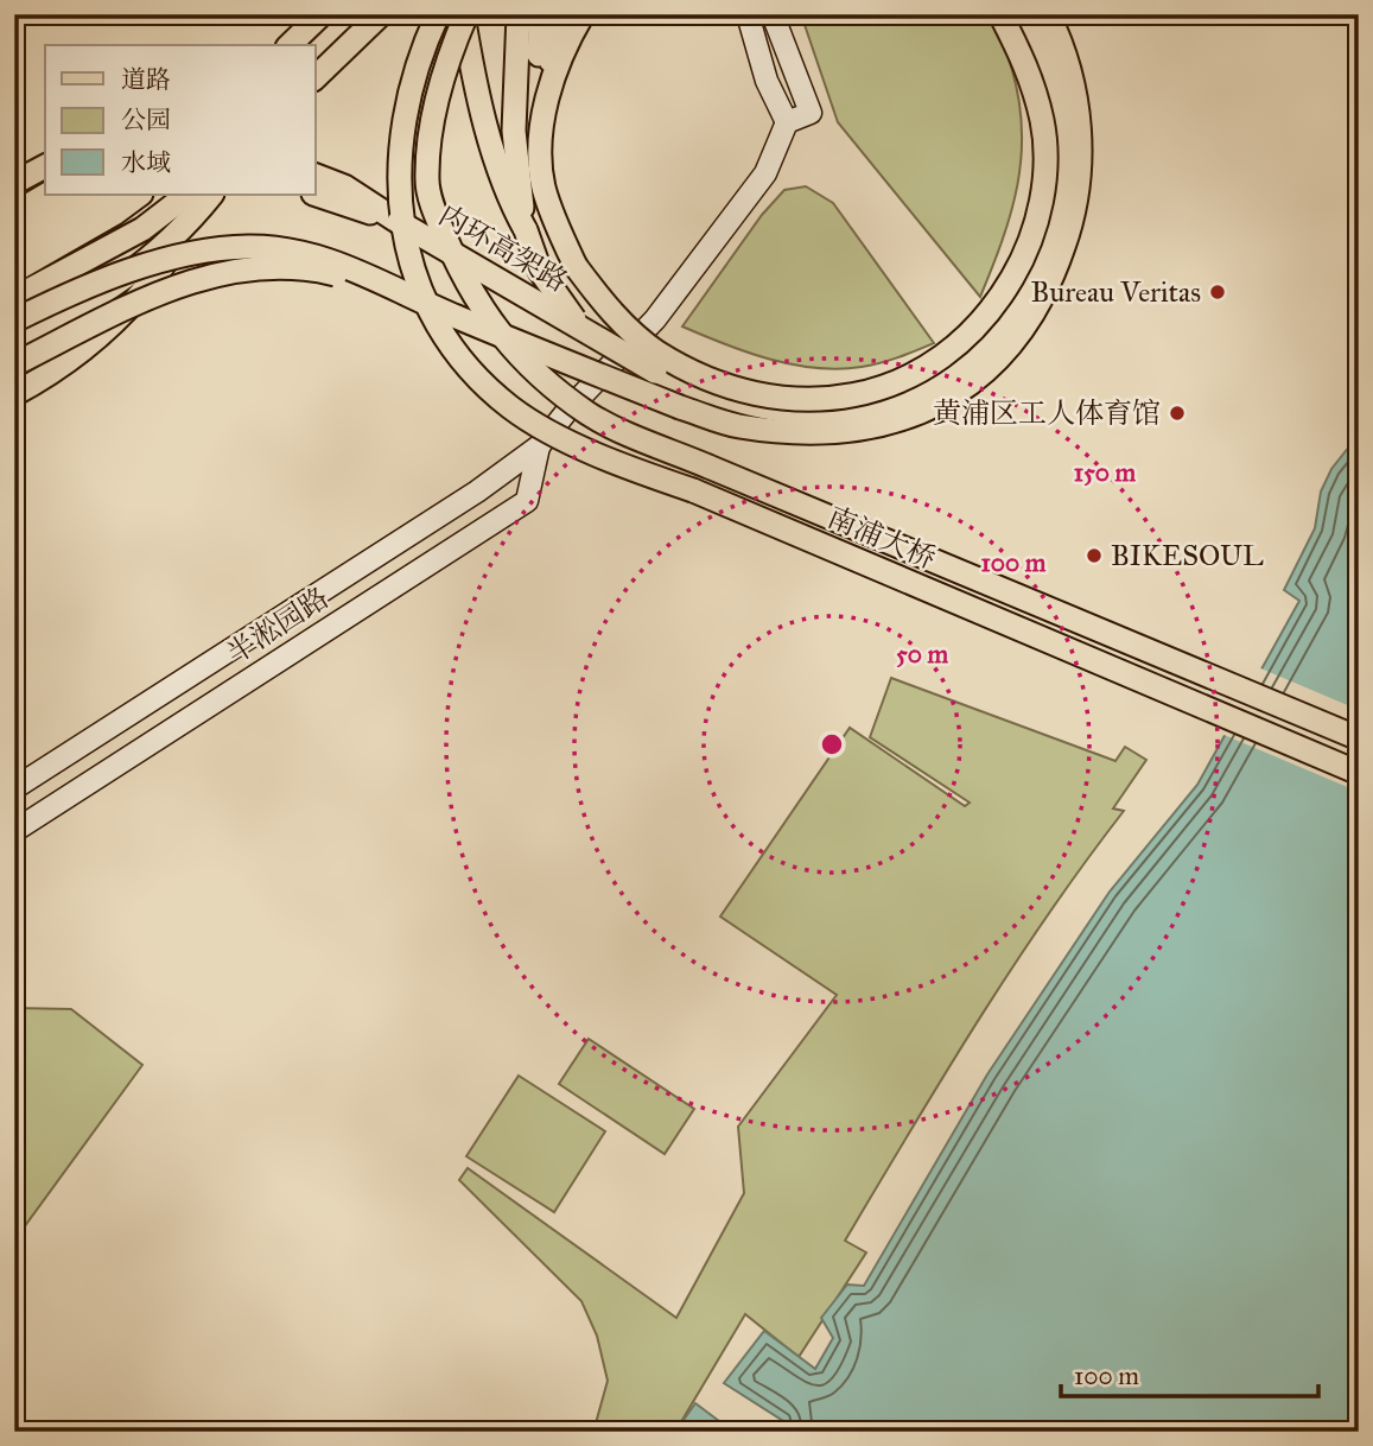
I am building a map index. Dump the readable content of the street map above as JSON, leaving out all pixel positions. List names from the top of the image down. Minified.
{"streets":{"main road":["内环高架路","南浦大桥","半淞园路"]},"places":["Bureau Veritas","黄浦区工人体育馆","BIKESOUL"],"legend":["道路","公园","水域"],"scale_bar":"100 m","rings":["150 m","100 m","50 m"]}
